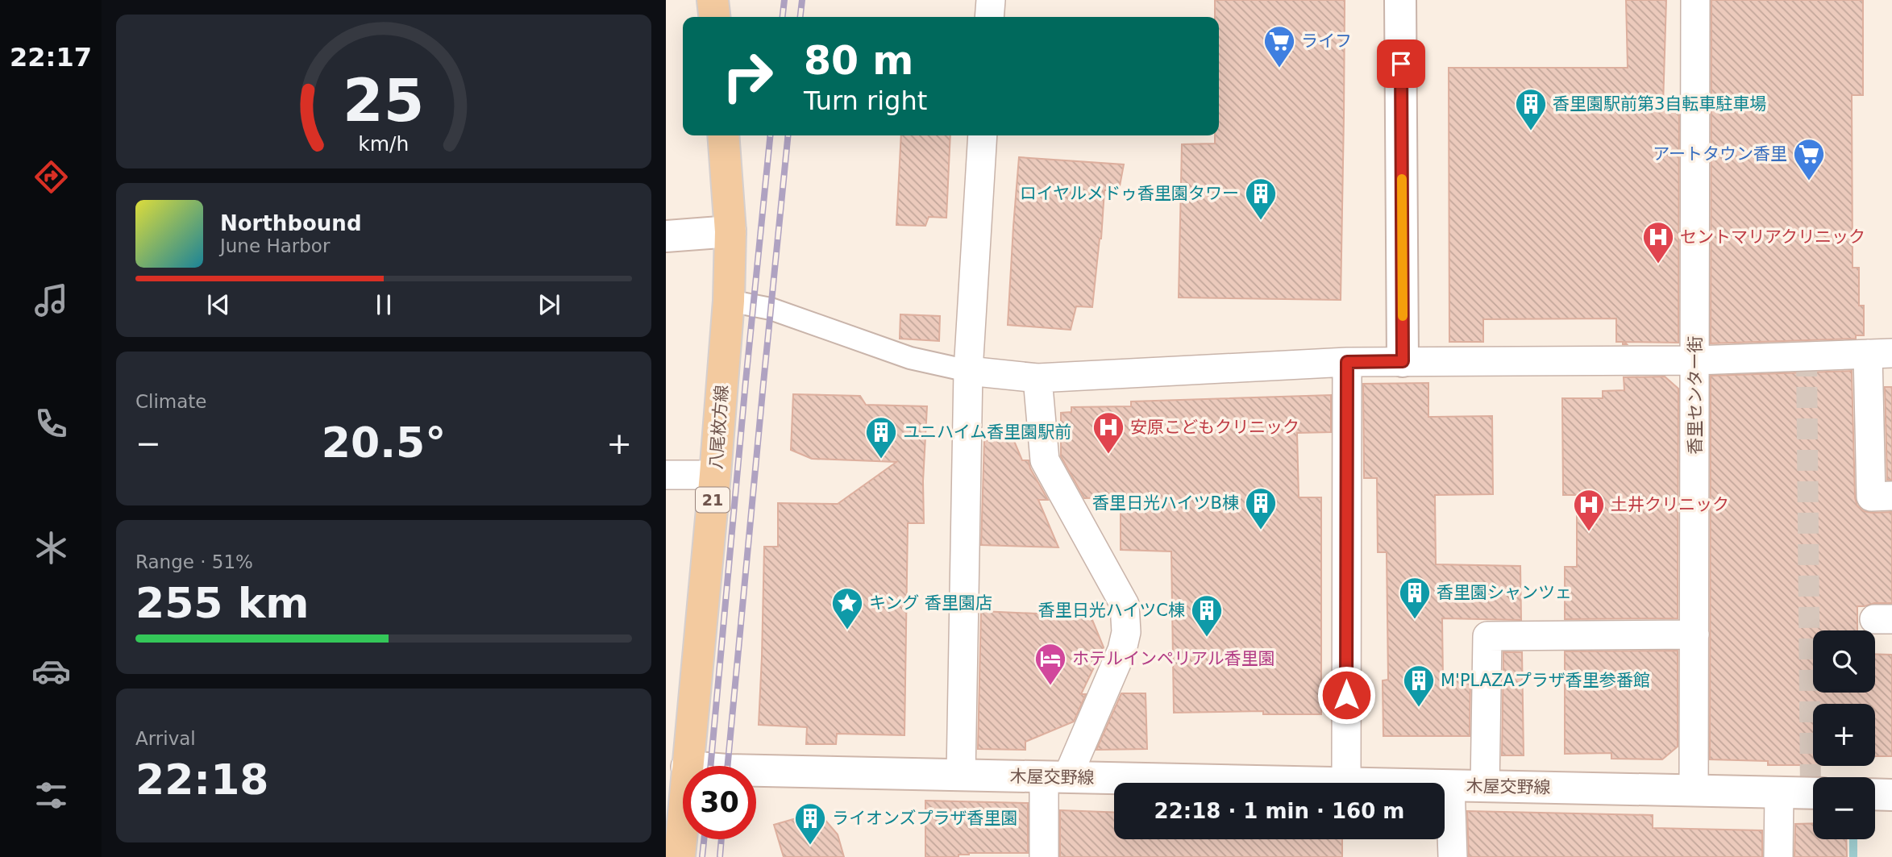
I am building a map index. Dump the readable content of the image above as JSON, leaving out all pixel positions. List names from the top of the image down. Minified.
{"streets":{"main road":["八尾枚方線","21","木屋交野線"],"street":["香里センター街"]},"crossings":[["香里センター街","木屋交野線"]],"places":{"supermarket":["ライフ","アートタウン香里"],"building":["香里園駅前第3自転車駐車場","ロイヤルメドゥ香里園タワー","ユニハイム香里園駅前","香里日光ハイツB棟","香里園シャンツェ","香里日光ハイツC棟","M'PLAZAプラザ香里参番館","ライオンズプラザ香里園"],"hospital":["セントマリアクリニック","安原こどもクリニック","土井クリニック"],"place":["キング 香里園店"],"hotel":["ホテルインペリアル香里園"]},"page":{"tabs":"22:17","turn":["80 m","Turn right"],"song":["Northbound","June Harbor"],"tile":["Climate",["Range · 51%","255 km"],["Arrival","22:18"]],"heat":["−","20.5°","+"],"map_buttons":["+","−"],"limit":"30","trip":"22:18 · 1 min · 160 m","gauge":["25","km/h"]}}
